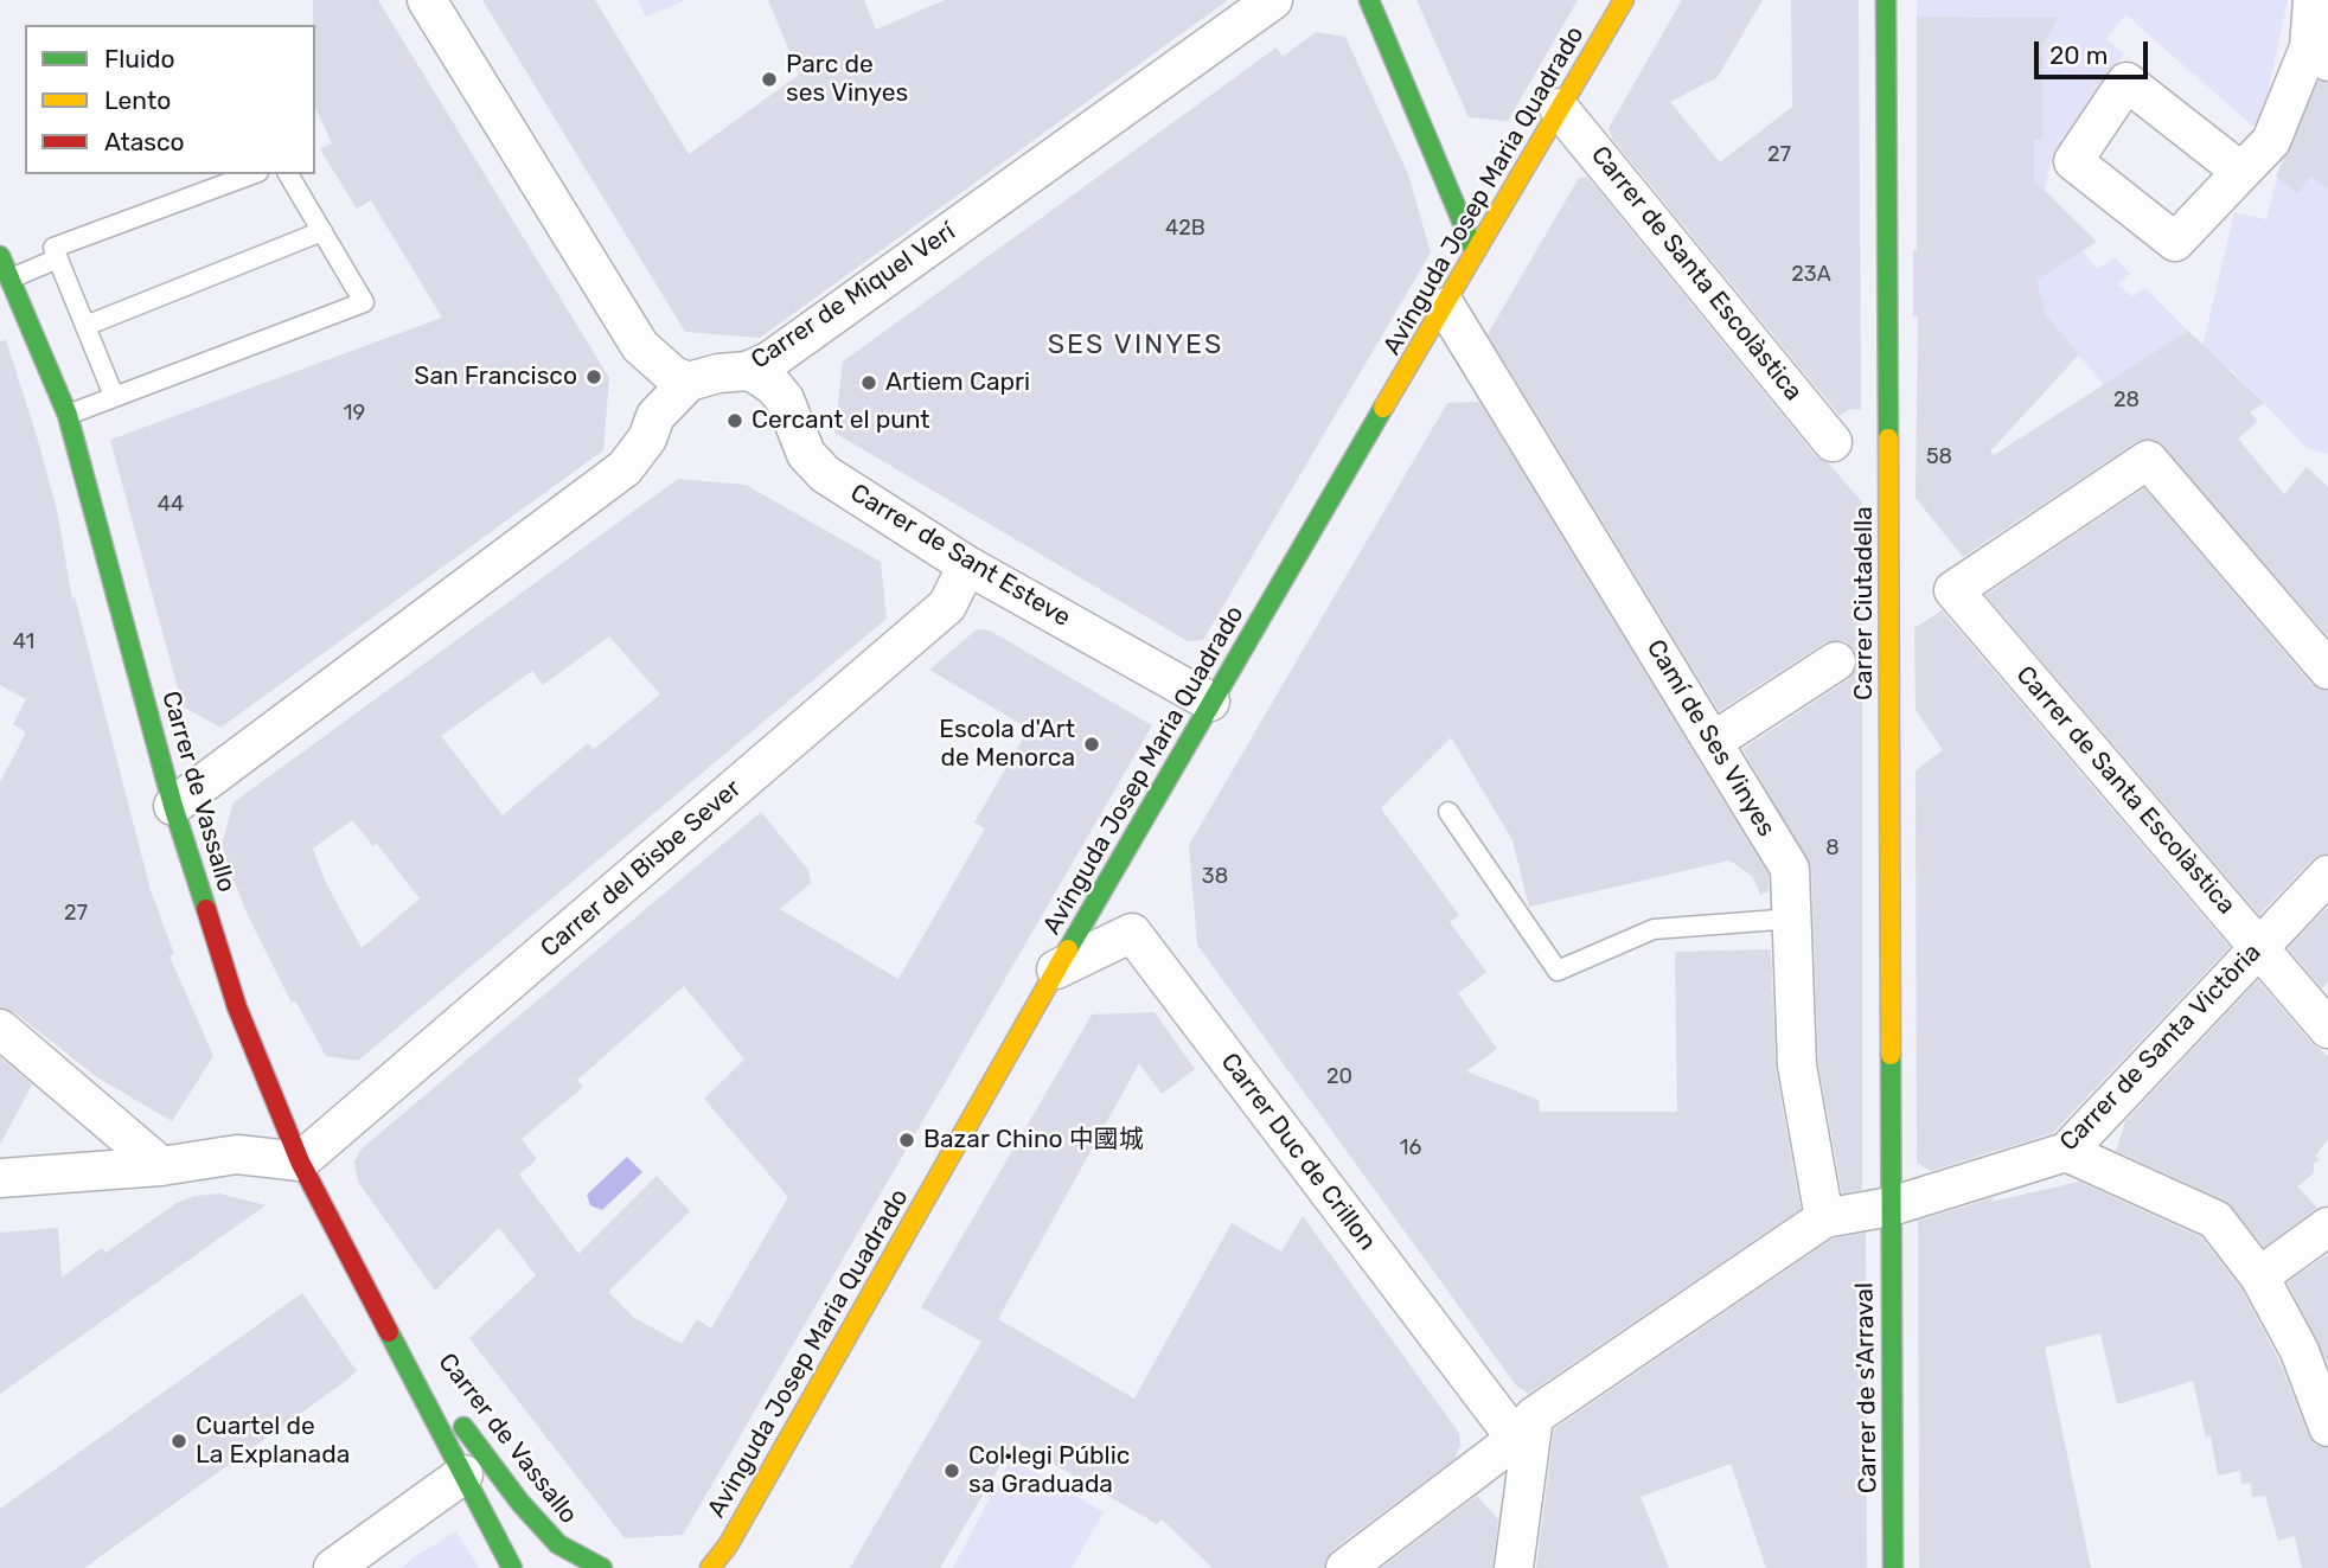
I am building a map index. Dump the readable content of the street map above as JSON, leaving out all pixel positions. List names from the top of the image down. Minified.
{"streets":{"street":["Avinguda Josep Maria Quadrado","Carrer de Santa Escolàstica","Carrer de Miquel Verí","Carrer de Sant Esteve","Carrer Ciutadella","Camí de Ses Vinyes","Carrer de Vassallo","Carrer del Bisbe Sever","Carrer de Santa Victòria","Carrer Duc de Crillon","Carrer de s'Arraval"]},"crossings":[["Avinguda Josep Maria Quadrado","Carrer de Santa Escolàstica"],["Avinguda Josep Maria Quadrado","Carrer de Sant Esteve"],["Avinguda Josep Maria Quadrado","Camí de Ses Vinyes"],["Avinguda Josep Maria Quadrado","Carrer Duc de Crillon"],["Carrer de Santa Escolàstica","Carrer de Santa Victòria"],["Carrer de Miquel Verí","Carrer de Sant Esteve"],["Carrer de Sant Esteve","Carrer del Bisbe Sever"],["Carrer Ciutadella","Carrer de Santa Victòria"],["Carrer Ciutadella","Carrer de s'Arraval"],["Camí de Ses Vinyes","Carrer de Santa Victòria"],["Carrer de Vassallo","Carrer del Bisbe Sever"],["Carrer de Santa Victòria","Carrer de s'Arraval"]],"districts":["SES VINYES"],"places":["Parc de ses Vinyes","San Francisco","Artiem Capri","Cercant el punt","Escola d'Art de Menorca","Bazar Chino 中國城","Cuartel de La Explanada","Col·legi Públic sa Graduada"],"house_numbers":["27","42B","23A","28","19","58","44","41","8","38","27","20","16"],"legend":["Fluido","Lento","Atasco"],"scale_bar":"20 m"}
